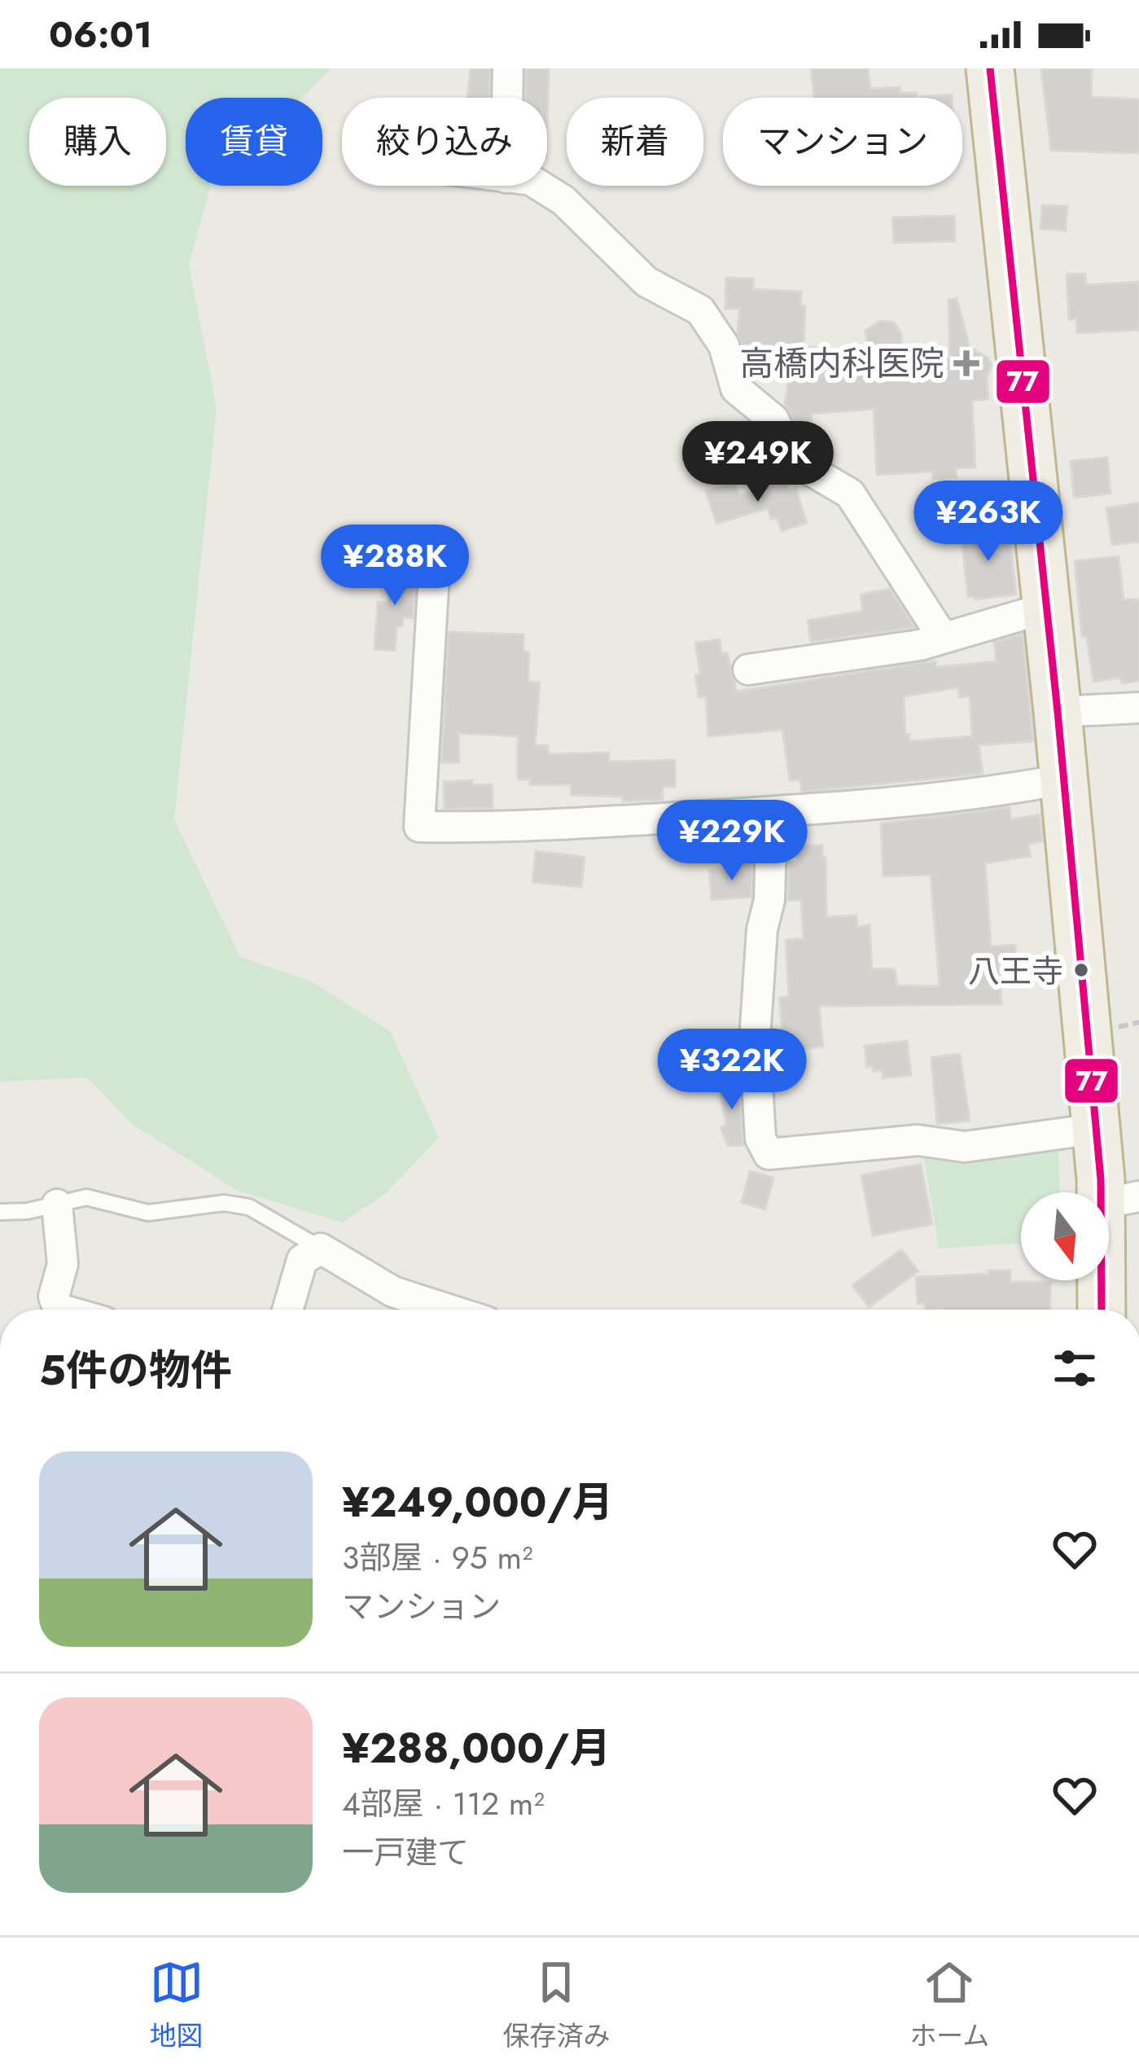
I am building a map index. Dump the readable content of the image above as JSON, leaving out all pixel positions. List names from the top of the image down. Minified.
{"places":{"health":["高橋内科医院"],"other":["八王寺"]},"lines":["transit line 77"],"north":"bottom","page":{"status":"06:01","chip":["購入","賃貸","絞り込み","新着","マンション"],"price":["¥249K","¥263K","¥288K","¥229K","¥322K"],"heading":"5件の物件","list":[{"name":"¥249,000/月","note":"3部屋 · 95 m² · マンション"},{"name":"¥288,000/月","note":"4部屋 · 112 m² · 一戸建て"}],"tabs":["地図","保存済み","ホーム"]}}
